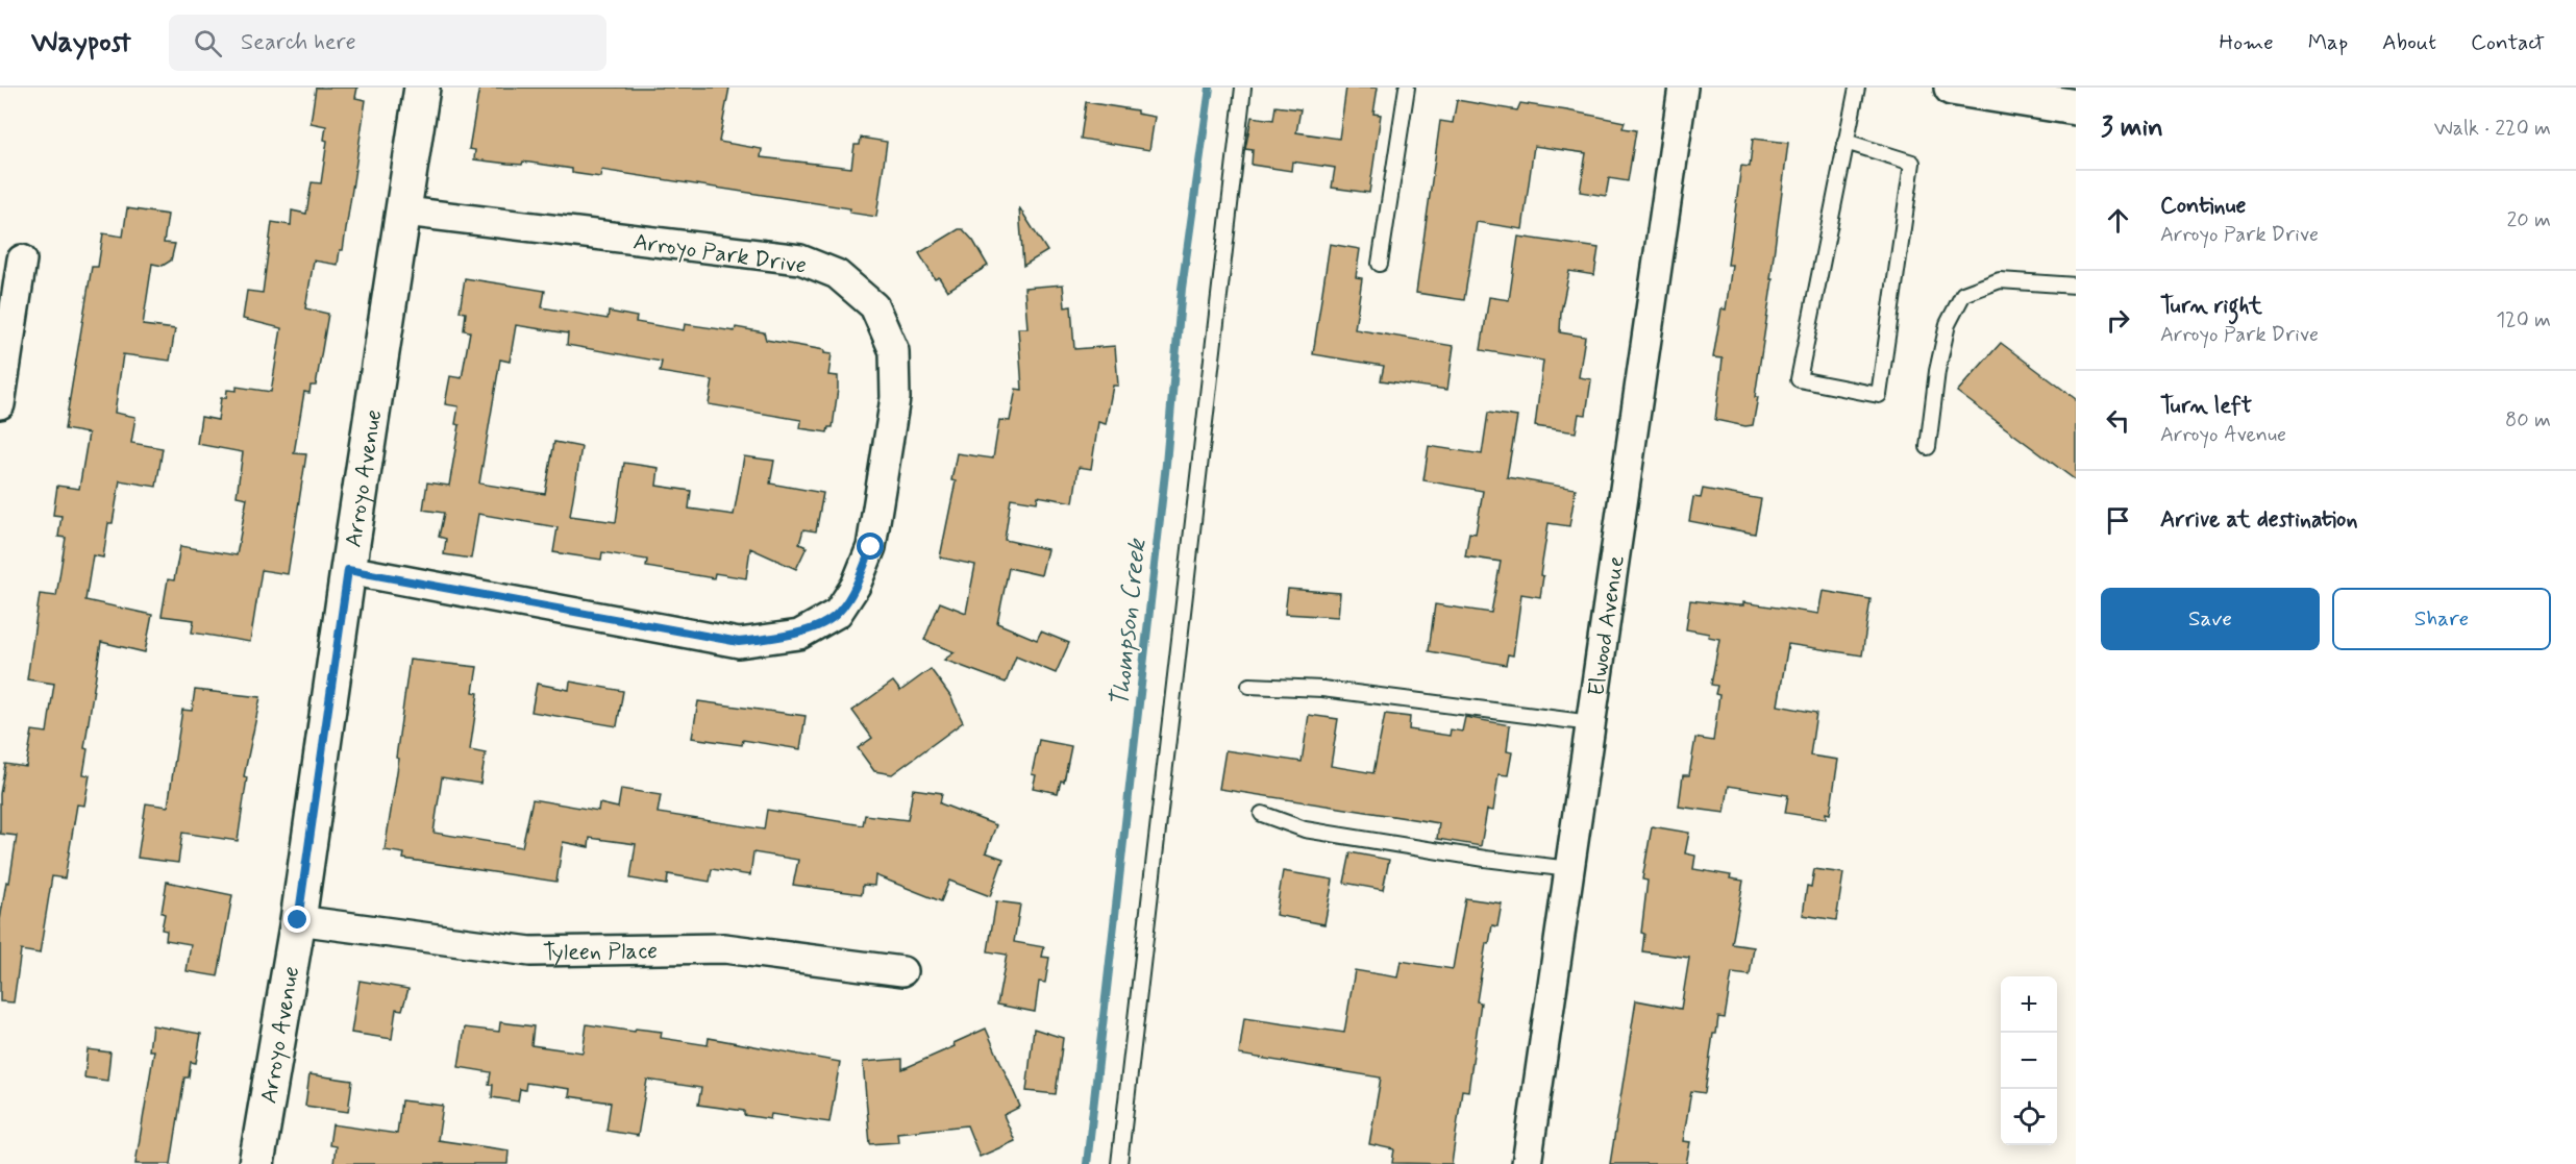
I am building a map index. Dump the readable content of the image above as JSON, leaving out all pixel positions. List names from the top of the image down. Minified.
{"streets":{"street":["Arroyo Park Drive","Arroyo Avenue","Elwood Avenue","Tyleen Place"]},"crossings":[["Arroyo Park Drive","Arroyo Avenue"],["Arroyo Avenue","Tyleen Place"]],"water":["Thompson Creek"],"page":{"header":"Waypost","search":"Search here","nav":["Home","Map","About","Contact"],"heading":["3 min","Walk · 220 m"],"list":[["Continue","Arroyo Park Drive","20 m"],["Turn right","Arroyo Park Drive","120 m"],["Turn left","Arroyo Avenue","80 m"],"Arrive at destination"],"buttons":["Save","Share"],"map_buttons":["+","−"]}}
